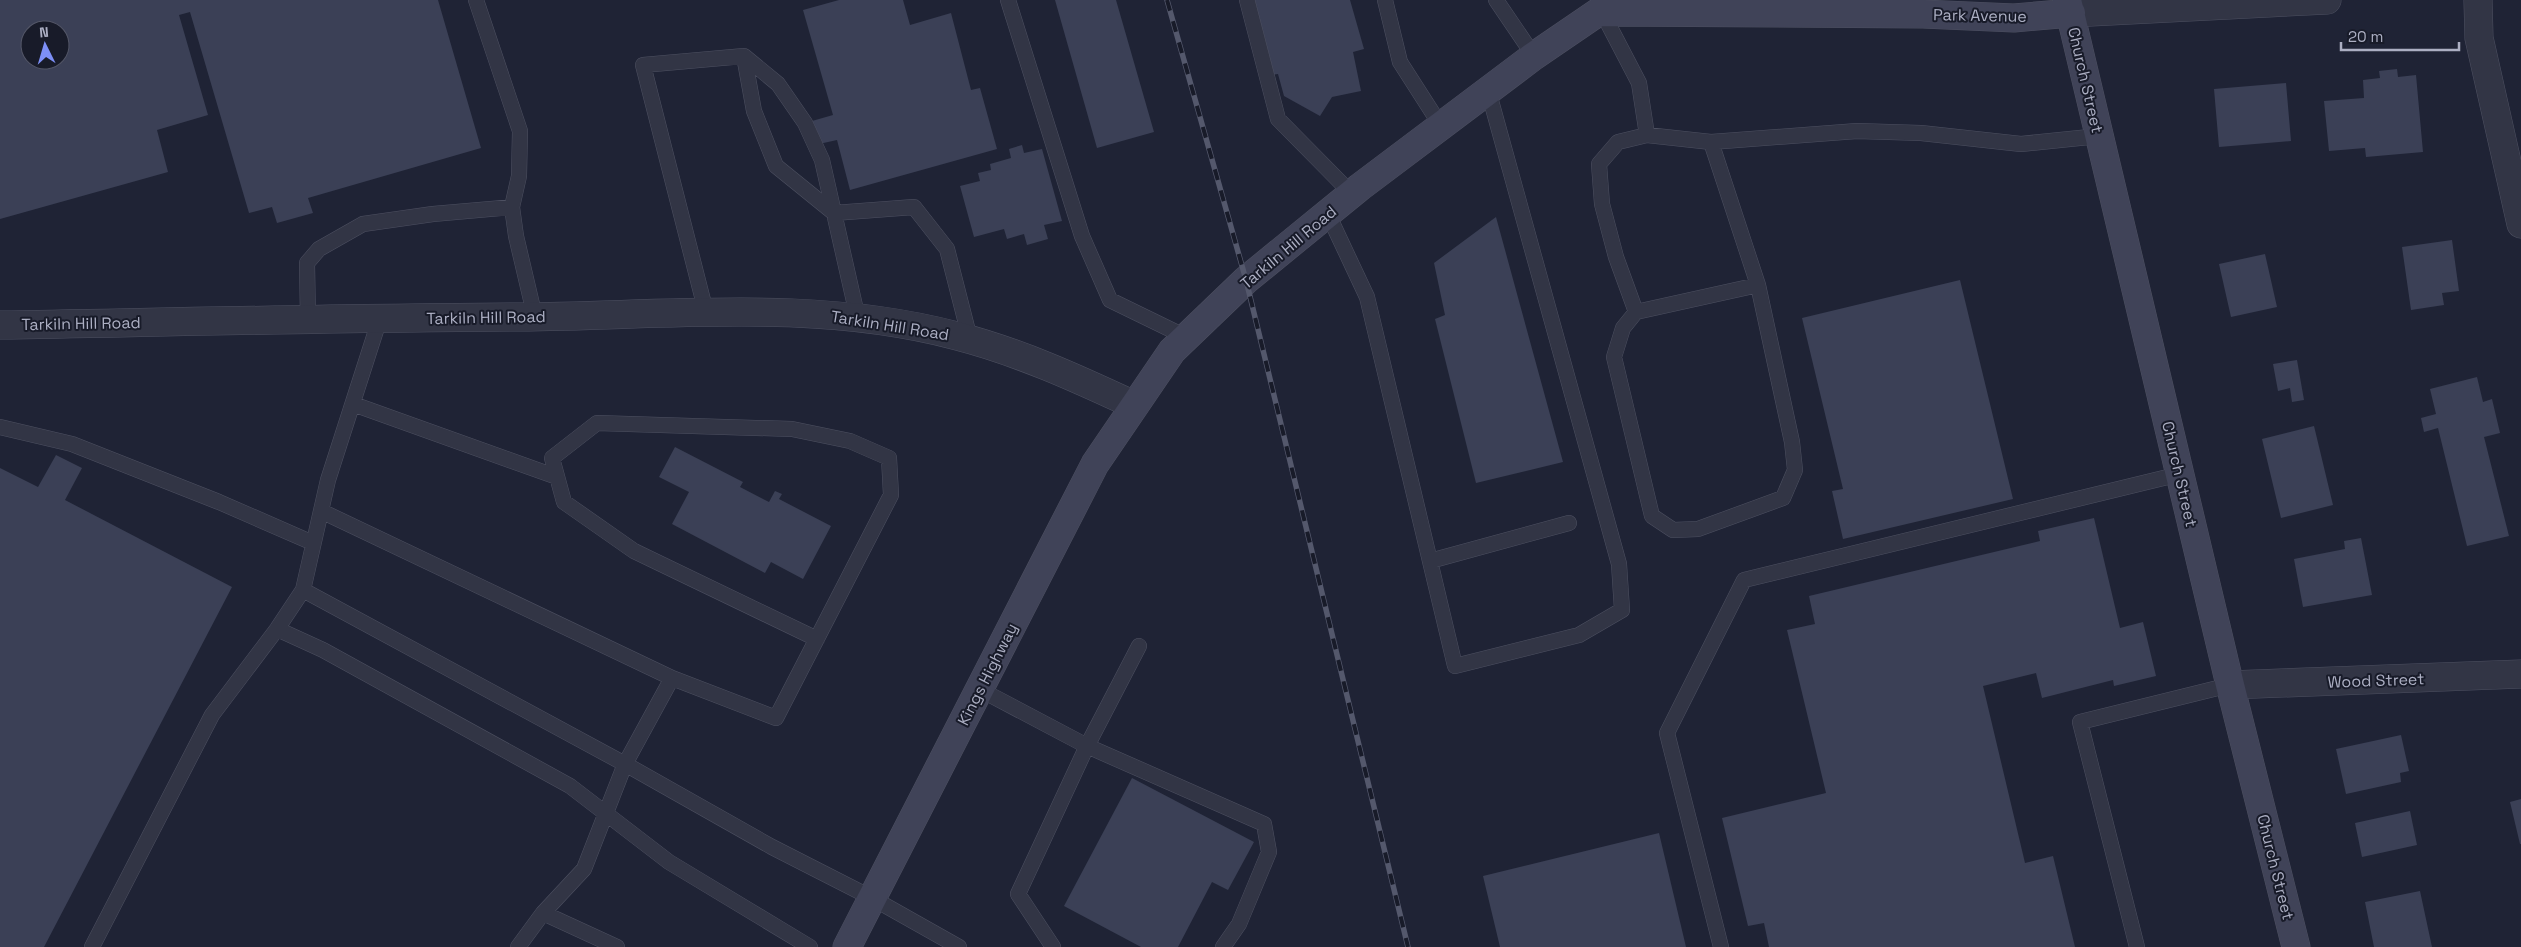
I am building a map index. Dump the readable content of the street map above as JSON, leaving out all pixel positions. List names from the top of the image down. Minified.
{"streets":{"main road":["Park Avenue","Church Street","Tarkiln Hill Road","Kings Highway"],"street":["Wood Street"]},"crossings":[["Park Avenue","Church Street"],["Park Avenue","Tarkiln Hill Road"],["Church Street","Wood Street"],["Tarkiln Hill Road","Kings Highway"]],"scale_bar":"20 m","north":"top"}
